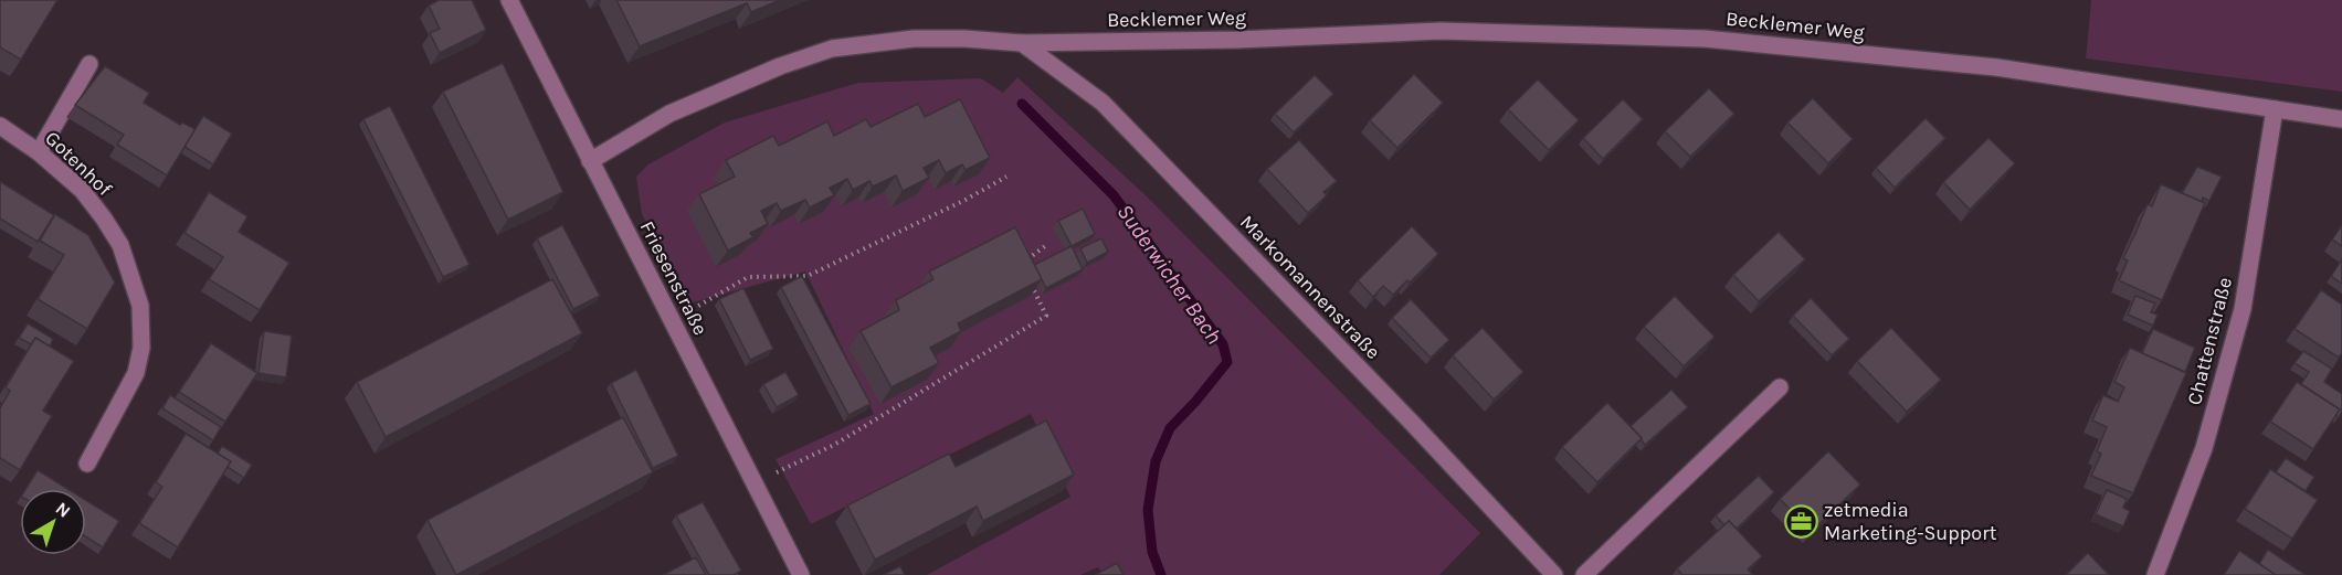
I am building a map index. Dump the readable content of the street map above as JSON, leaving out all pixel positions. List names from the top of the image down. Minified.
{"streets":{"street":["Becklemer Weg","Gotenhof","Friesenstraße","Markomannenstraße","Chattenstraße"]},"crossings":[["Becklemer Weg","Friesenstraße"],["Becklemer Weg","Markomannenstraße"],["Becklemer Weg","Chattenstraße"]],"water":["Suderwicher Bach"],"places":{"office":["zetmedia Marketing-Support"]},"north":"top right"}
